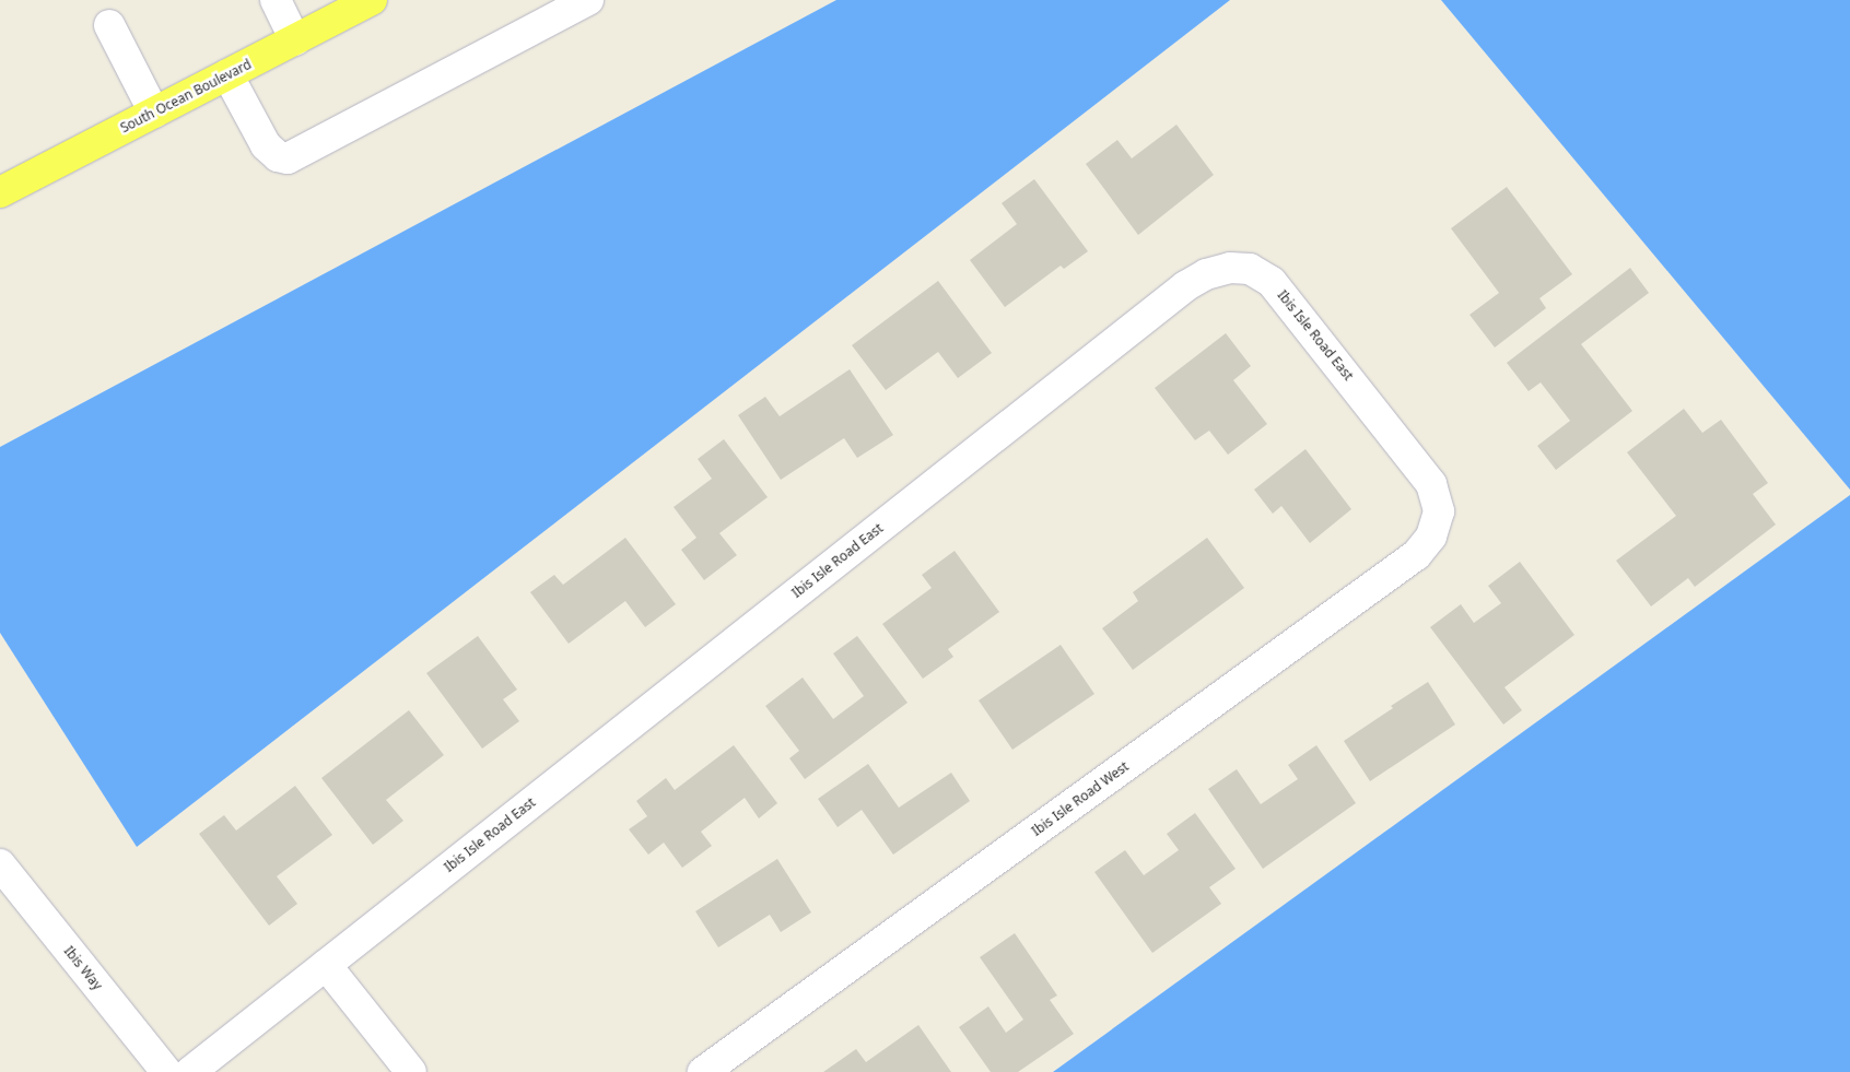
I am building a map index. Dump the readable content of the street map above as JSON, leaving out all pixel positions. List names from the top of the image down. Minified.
{"streets":{"main road":["South Ocean Boulevard"],"street":["Ibis Isle Road East","Ibis Isle Road West","Ibis Way"]},"crossings":[["Ibis Isle Road East","Ibis Isle Road West"]]}
